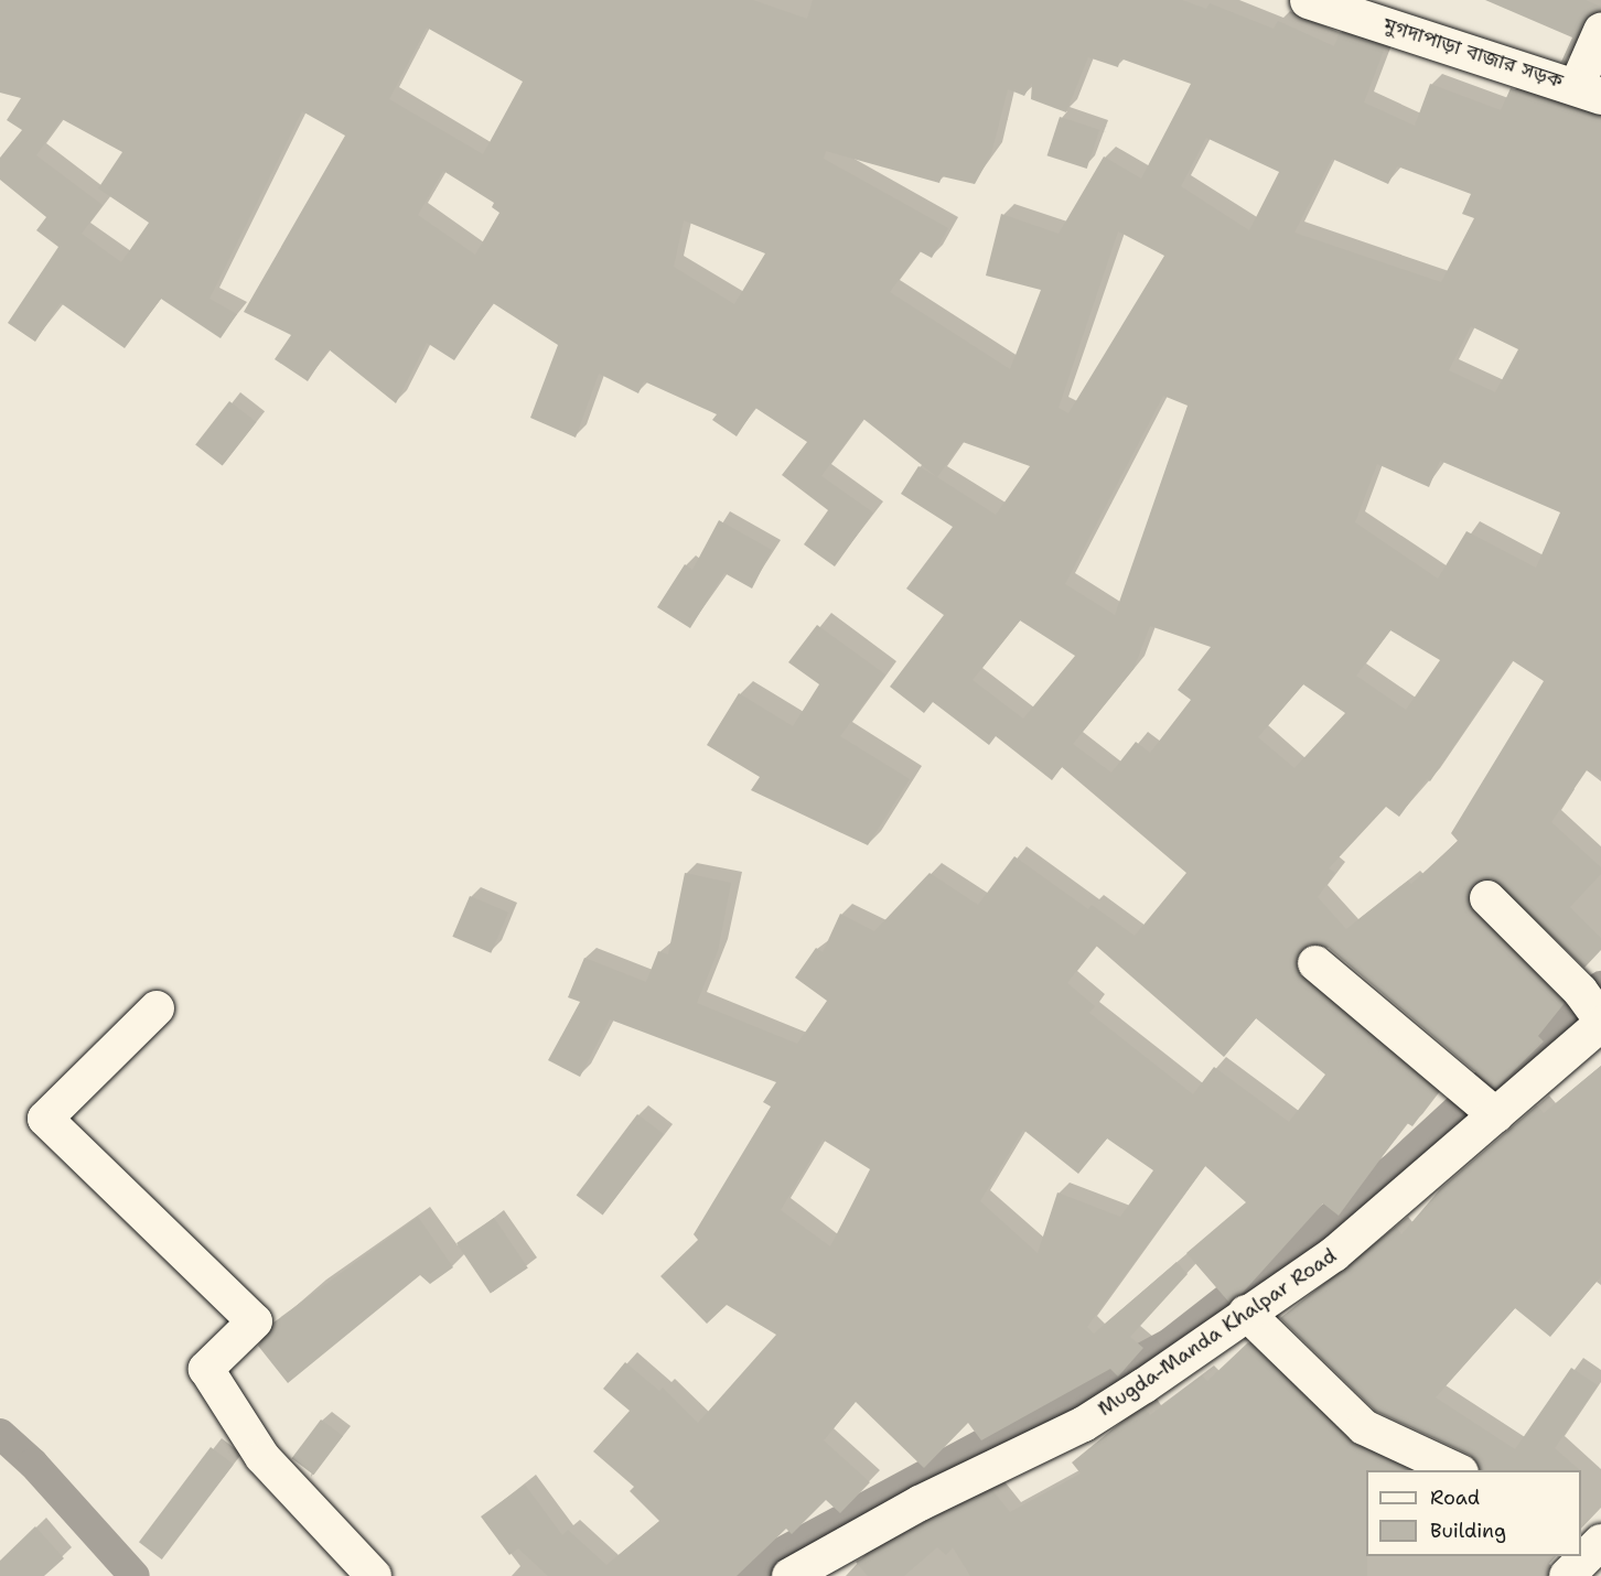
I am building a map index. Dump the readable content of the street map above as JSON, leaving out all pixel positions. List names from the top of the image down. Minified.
{"streets":{"street":["মুগদাপাড়া বাজার সড়ক","Mugda-Manda Khalpar Road"]},"legend":["Road","Building"]}
